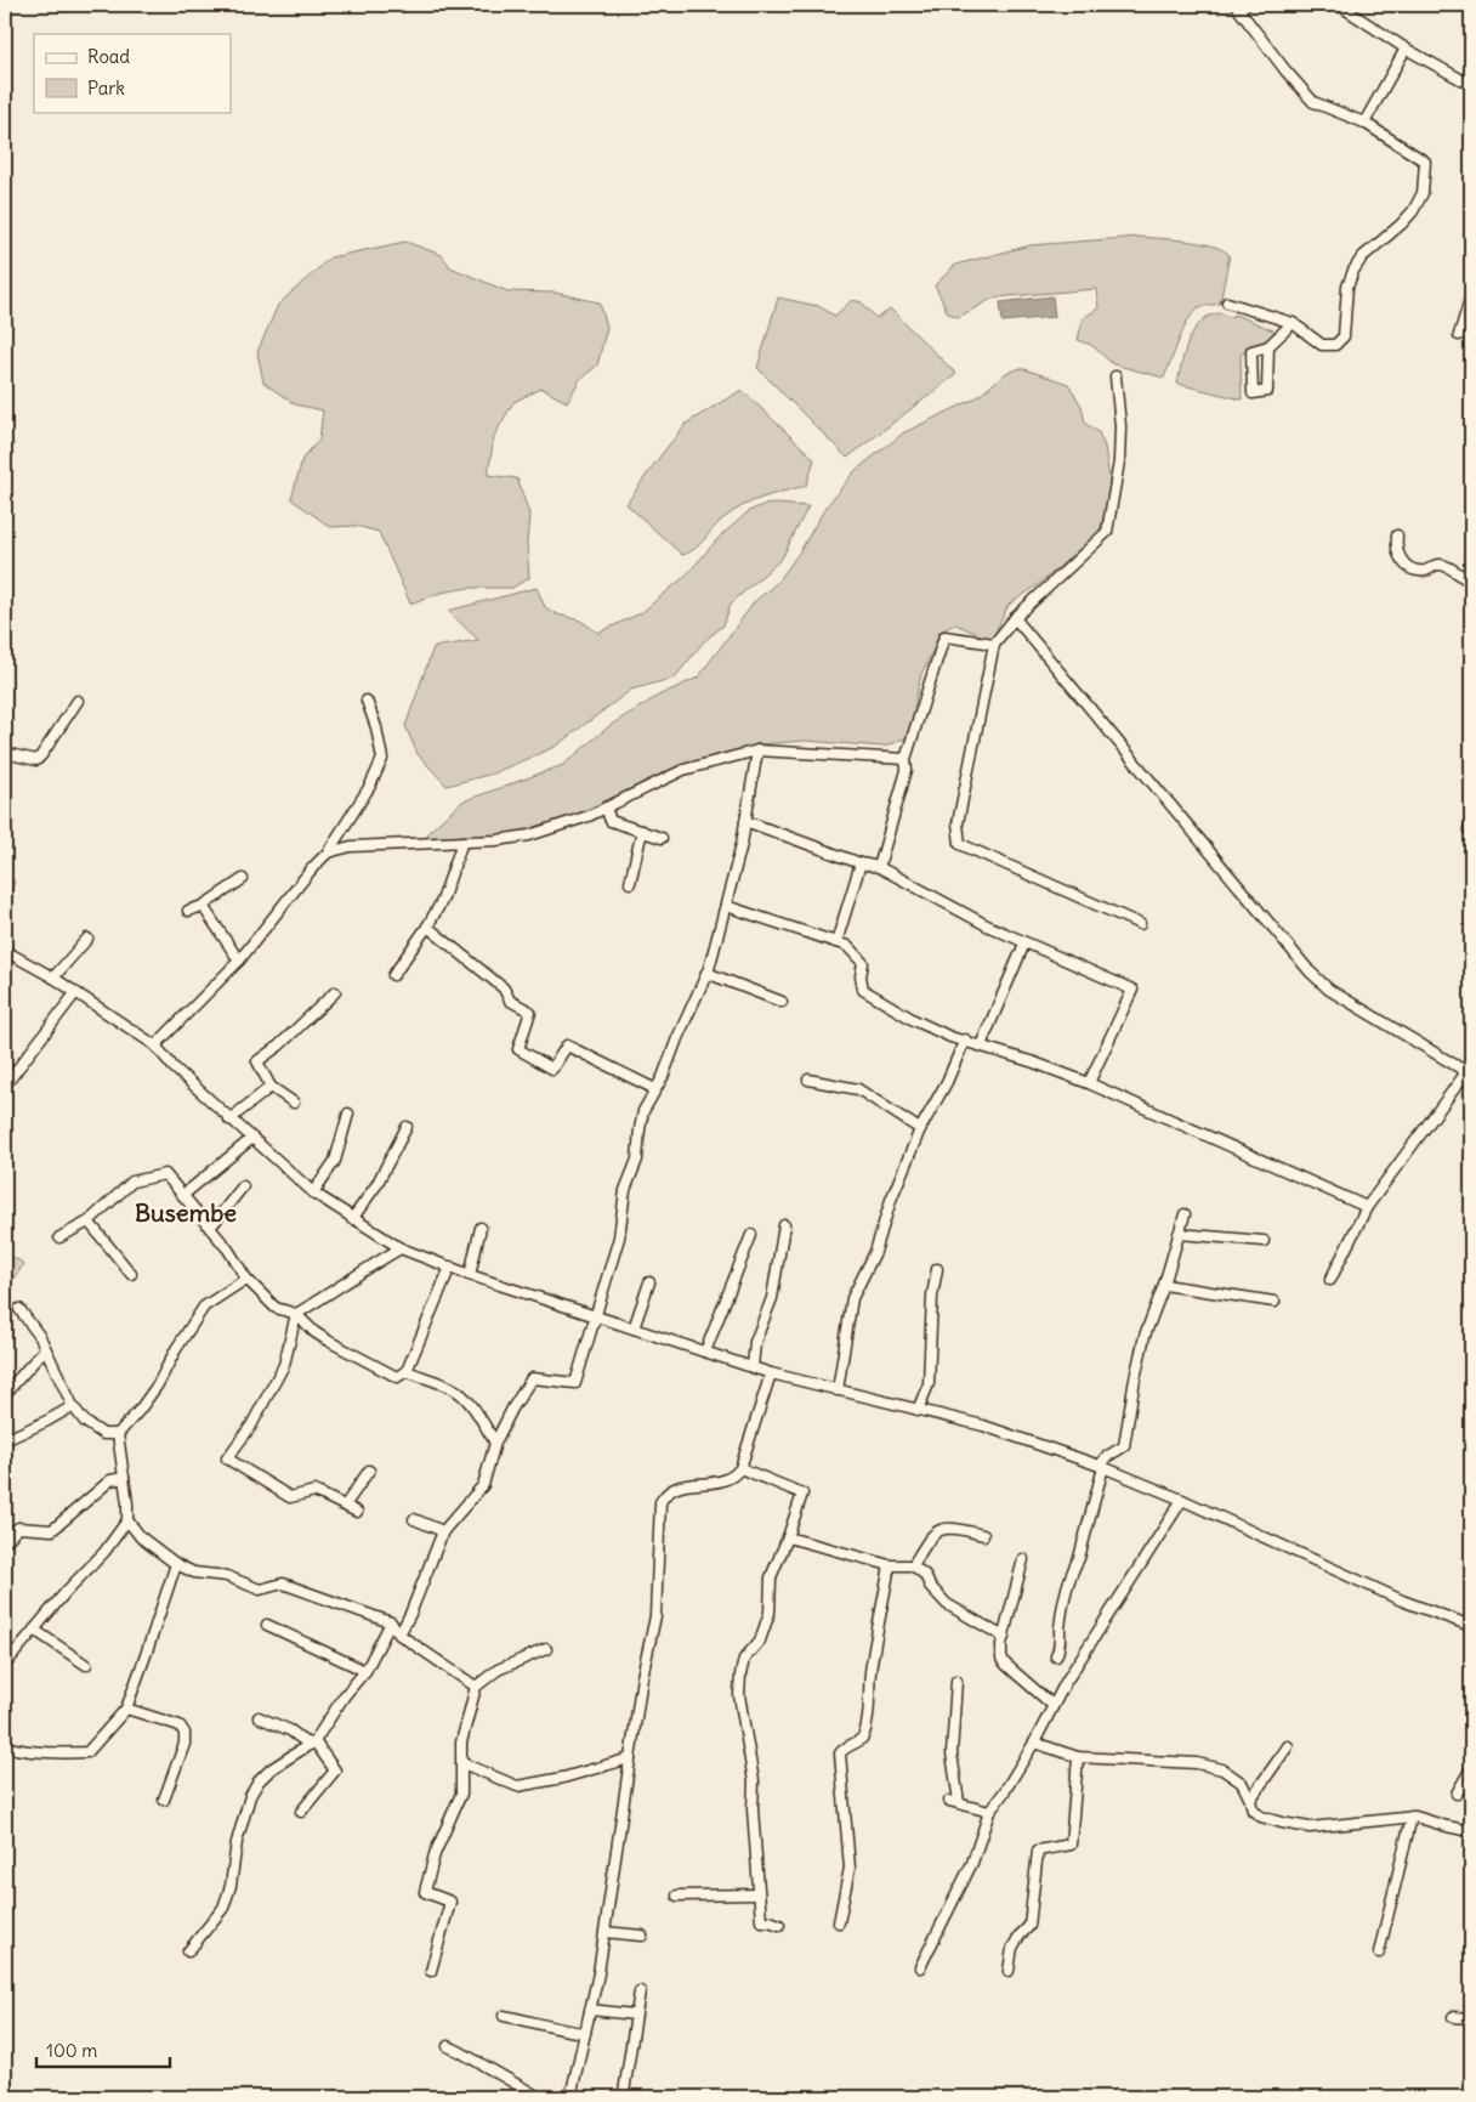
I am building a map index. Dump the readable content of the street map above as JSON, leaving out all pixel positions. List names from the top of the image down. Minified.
{"districts":["Busembe"],"legend":["Road","Park"],"scale_bar":"100 m"}
